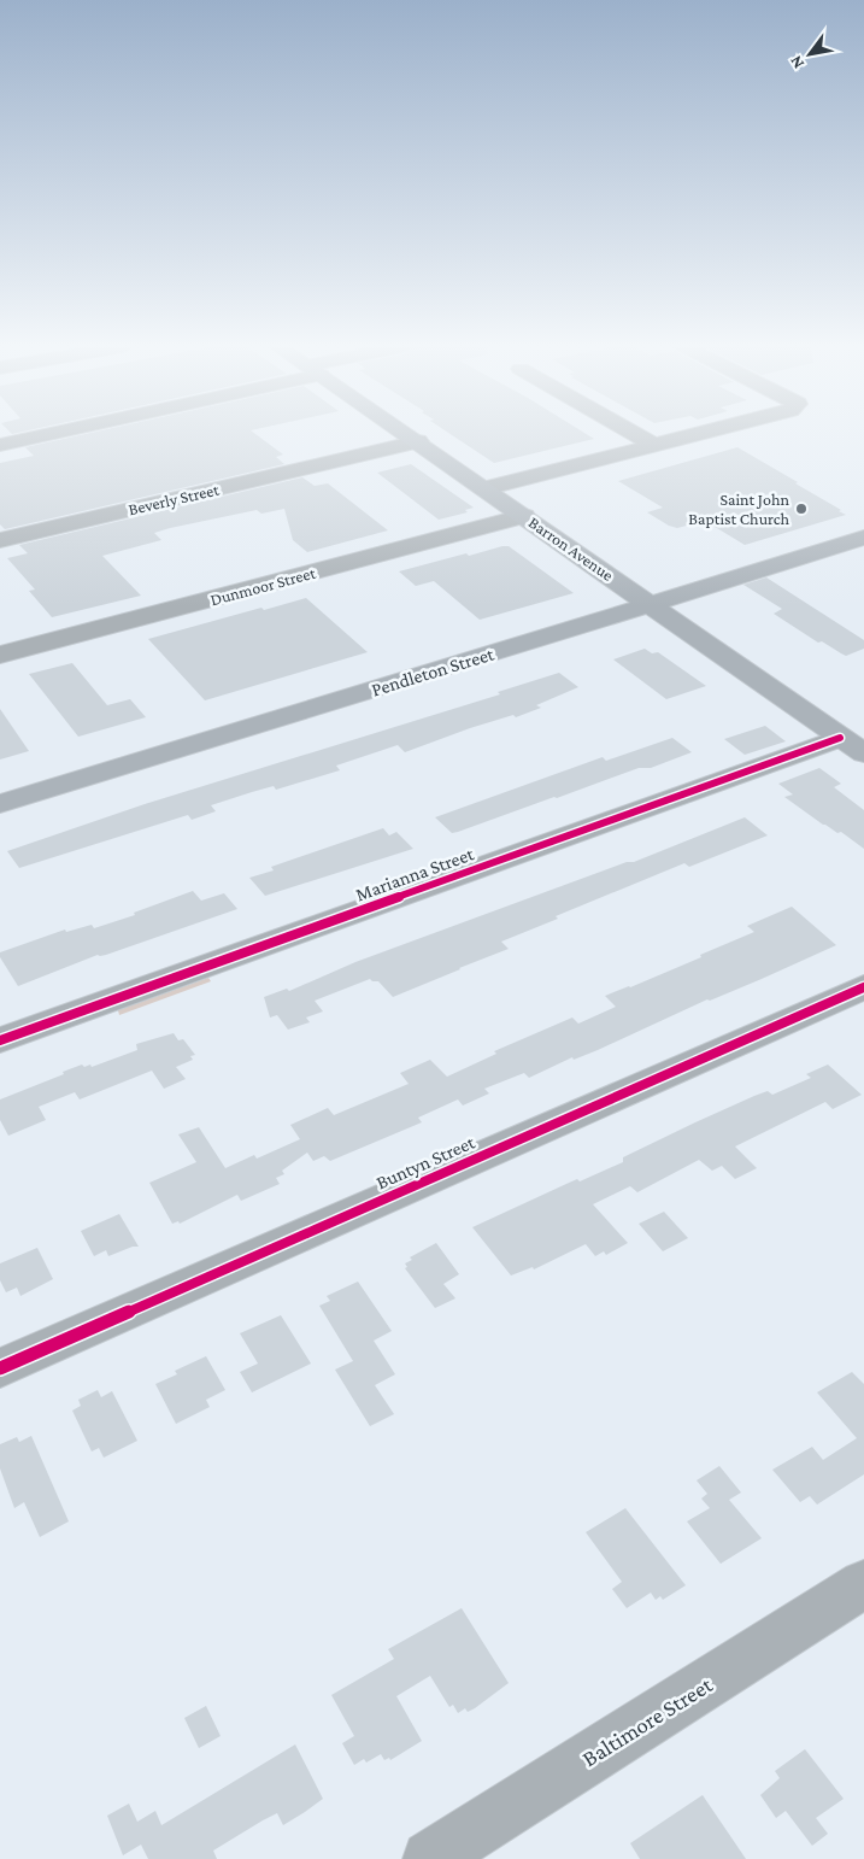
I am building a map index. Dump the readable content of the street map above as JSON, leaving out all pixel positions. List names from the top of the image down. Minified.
{"streets":{"main road":["Barron Avenue","Pendleton Street"],"street":["Beverly Street","Dunmoor Street","Marianna Street","Buntyn Street","Baltimore Street"]},"crossings":[["Beverly Street","Barron Avenue"],["Barron Avenue","Dunmoor Street"],["Barron Avenue","Pendleton Street"],["Barron Avenue","Marianna Street"]],"places":["Saint John Baptist Church"],"north":"bottom left"}
